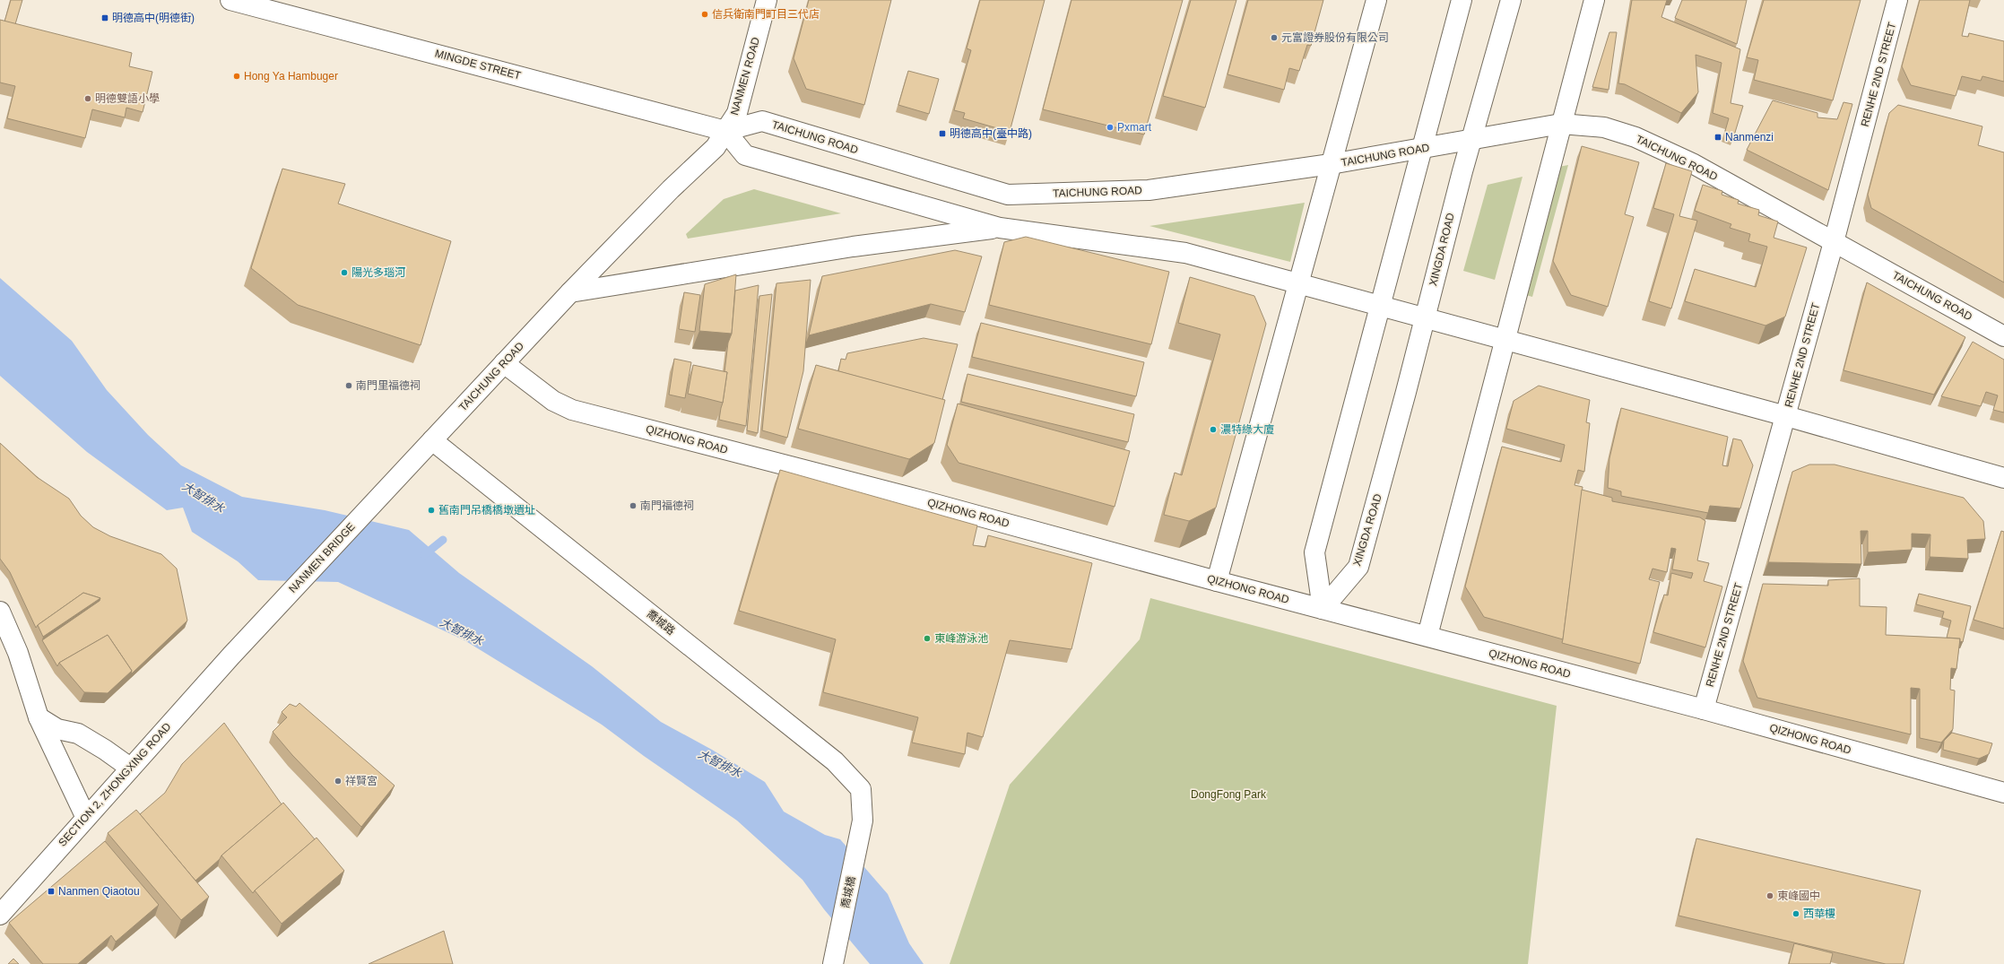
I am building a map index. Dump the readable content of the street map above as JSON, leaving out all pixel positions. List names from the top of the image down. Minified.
{"streets":{"street":["MINGDE STREET","RENHE 2ND STREET","NANMEN ROAD","TAICHUNG ROAD","XINGDA ROAD","QIZHONG ROAD","NANMEN BRIDGE","喬城路","SECTION 2, ZHONGXING ROAD","喬城橋"]},"crossings":[["MINGDE STREET","NANMEN ROAD"],["MINGDE STREET","TAICHUNG ROAD"],["RENHE 2ND STREET","TAICHUNG ROAD"],["RENHE 2ND STREET","QIZHONG ROAD"],["NANMEN ROAD","TAICHUNG ROAD"],["TAICHUNG ROAD","XINGDA ROAD"],["TAICHUNG ROAD","QIZHONG ROAD"],["TAICHUNG ROAD","NANMEN BRIDGE"],["TAICHUNG ROAD","喬城路"],["XINGDA ROAD","QIZHONG ROAD"],["NANMEN BRIDGE","SECTION 2, ZHONGXING ROAD"],["喬城路","喬城橋"]],"water":["大智排水"],"parks":["DongFong Park"],"places":{"other":["信兵衛南門町目三代店","元富證券股份有限公司","Hong Ya Hambuger","明德雙語小學","Pxmart","陽光多瑙河","南門里福德祠","濃特綠大廈","南門福德祠","舊南門吊橋橋墩遺址","東峰游泳池","祥賢宮","東峰國中","西華樓"],"transit":["明德高中(明德街)","明德高中(臺中路)","Nanmenzi","Nanmen Qiaotou"]}}
